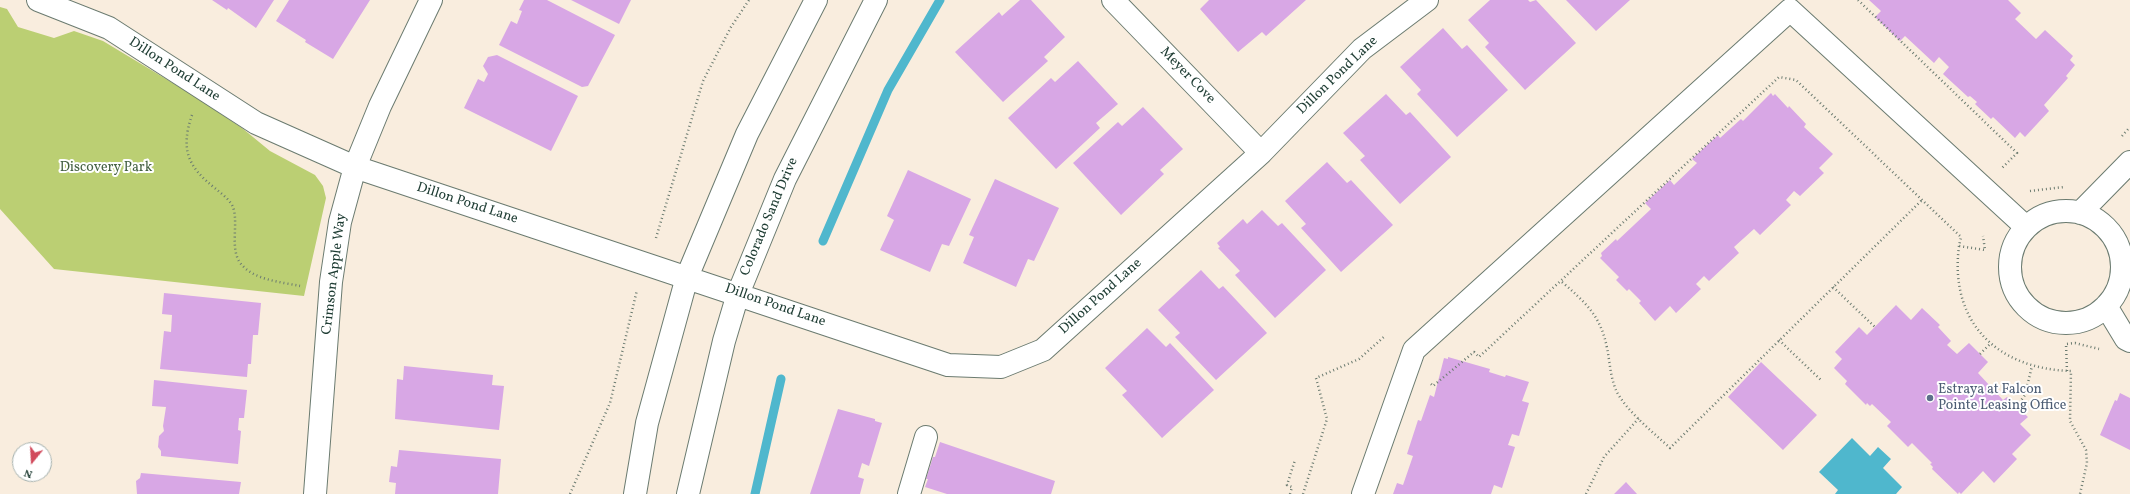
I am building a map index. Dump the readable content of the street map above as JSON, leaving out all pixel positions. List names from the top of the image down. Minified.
{"streets":{"street":["Dillon Pond Lane","Meyer Cove","Colorado Sand Drive","Crimson Apple Way"]},"crossings":[["Dillon Pond Lane","Meyer Cove"],["Dillon Pond Lane","Colorado Sand Drive"],["Dillon Pond Lane","Crimson Apple Way"]],"parks":["Discovery Park"],"places":["Estraya at Falcon Pointe Leasing Office"],"north":"bottom"}
